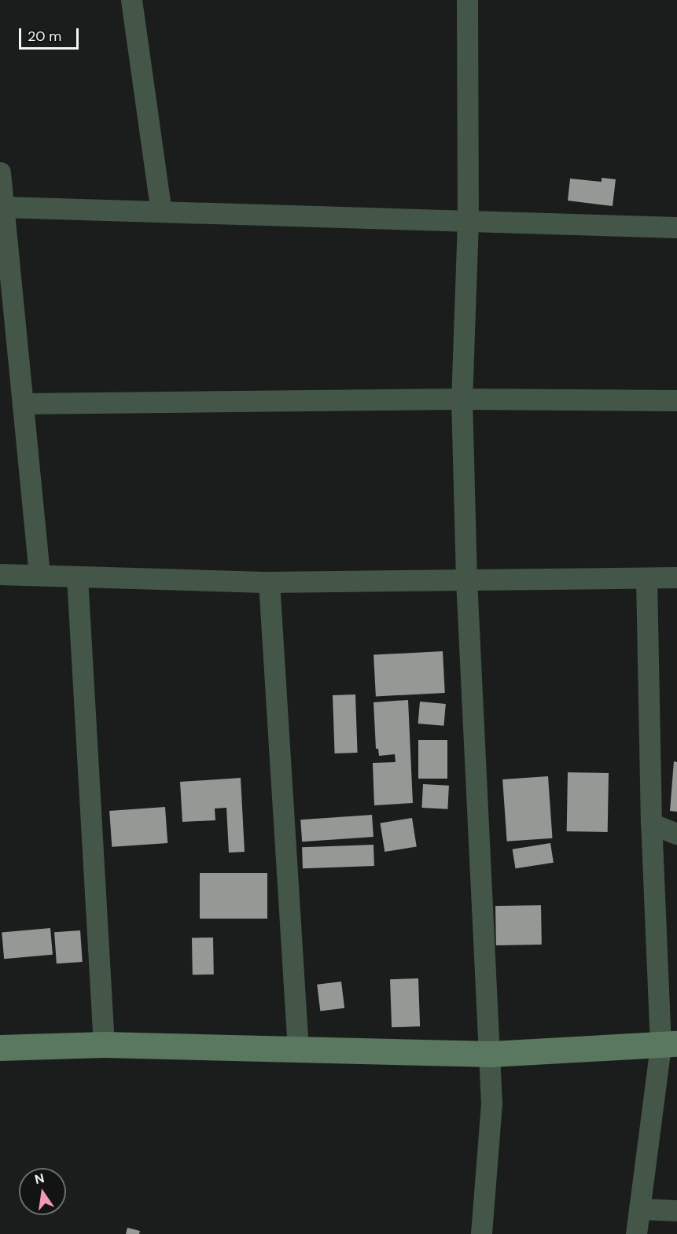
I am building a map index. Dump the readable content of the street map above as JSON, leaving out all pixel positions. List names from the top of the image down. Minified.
{"scale_bar":"20 m","north":"top"}
